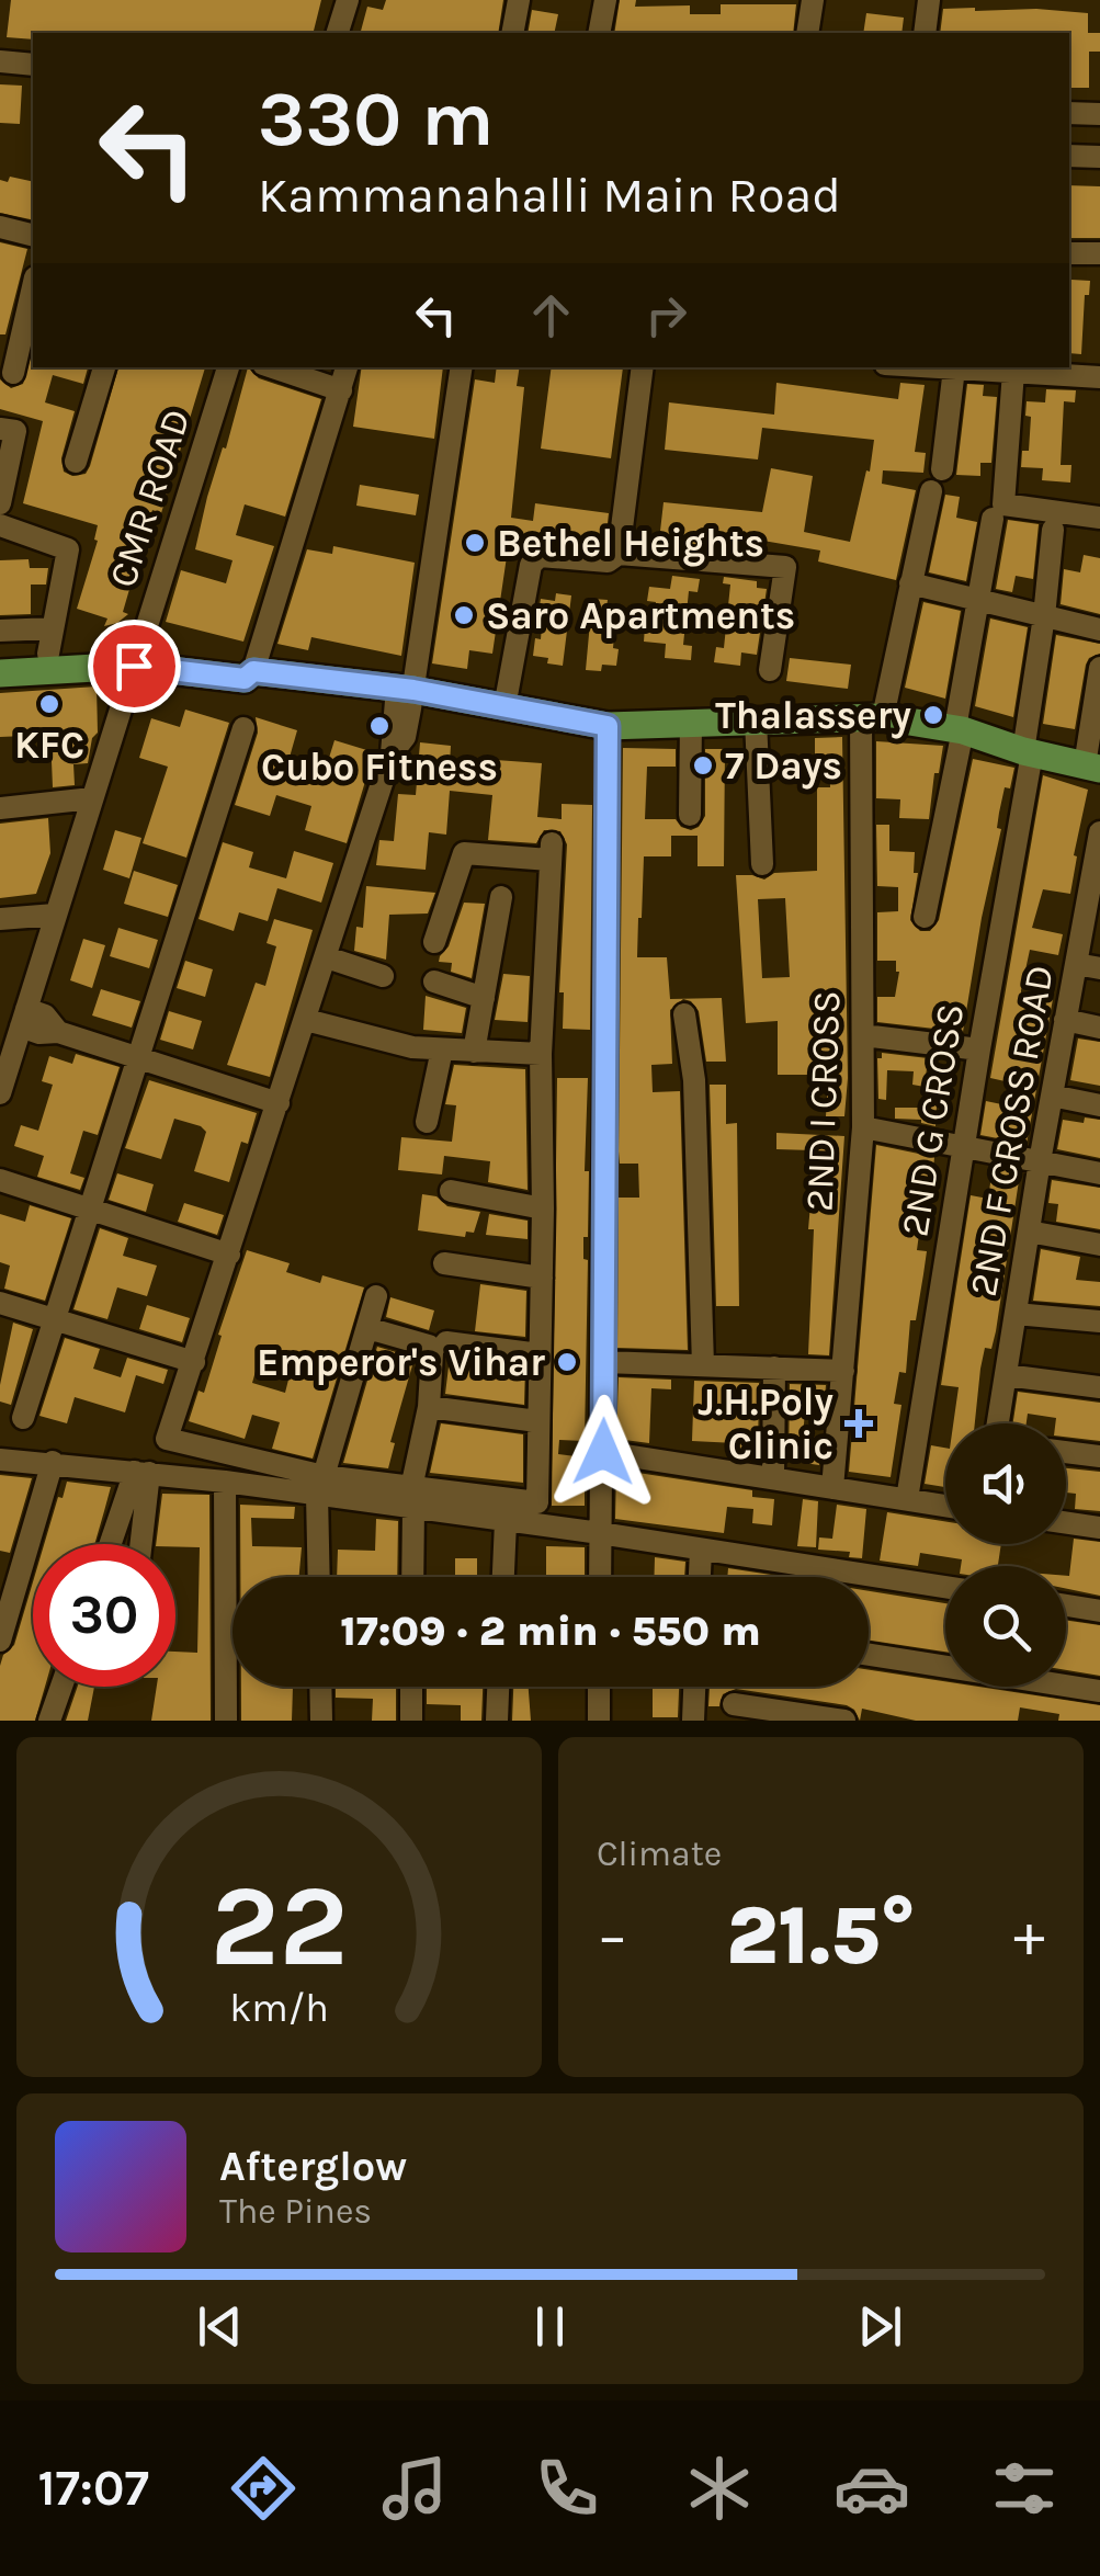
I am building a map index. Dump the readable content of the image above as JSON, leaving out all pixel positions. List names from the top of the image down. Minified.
{"streets":{"street":["CMR ROAD","2ND I CROSS","2ND G CROSS","2ND F CROSS ROAD"]},"places":{"other":["Bethel Heights","Saro Apartments","KFC","Thalassery","Cubo Fitness","7 Days","Emperor's Vihar"],"health":["J.H.Poly Clinic"]},"page":{"turn":["330 m","Kammanahalli Main Road"],"limit":"30","trip":"17:09 · 2 min · 550 m","tile":"Climate","heat":["−","21.5°","+"],"song":["Afterglow","The Pines"],"tabs":"17:07","gauge":["22","km/h"]}}
